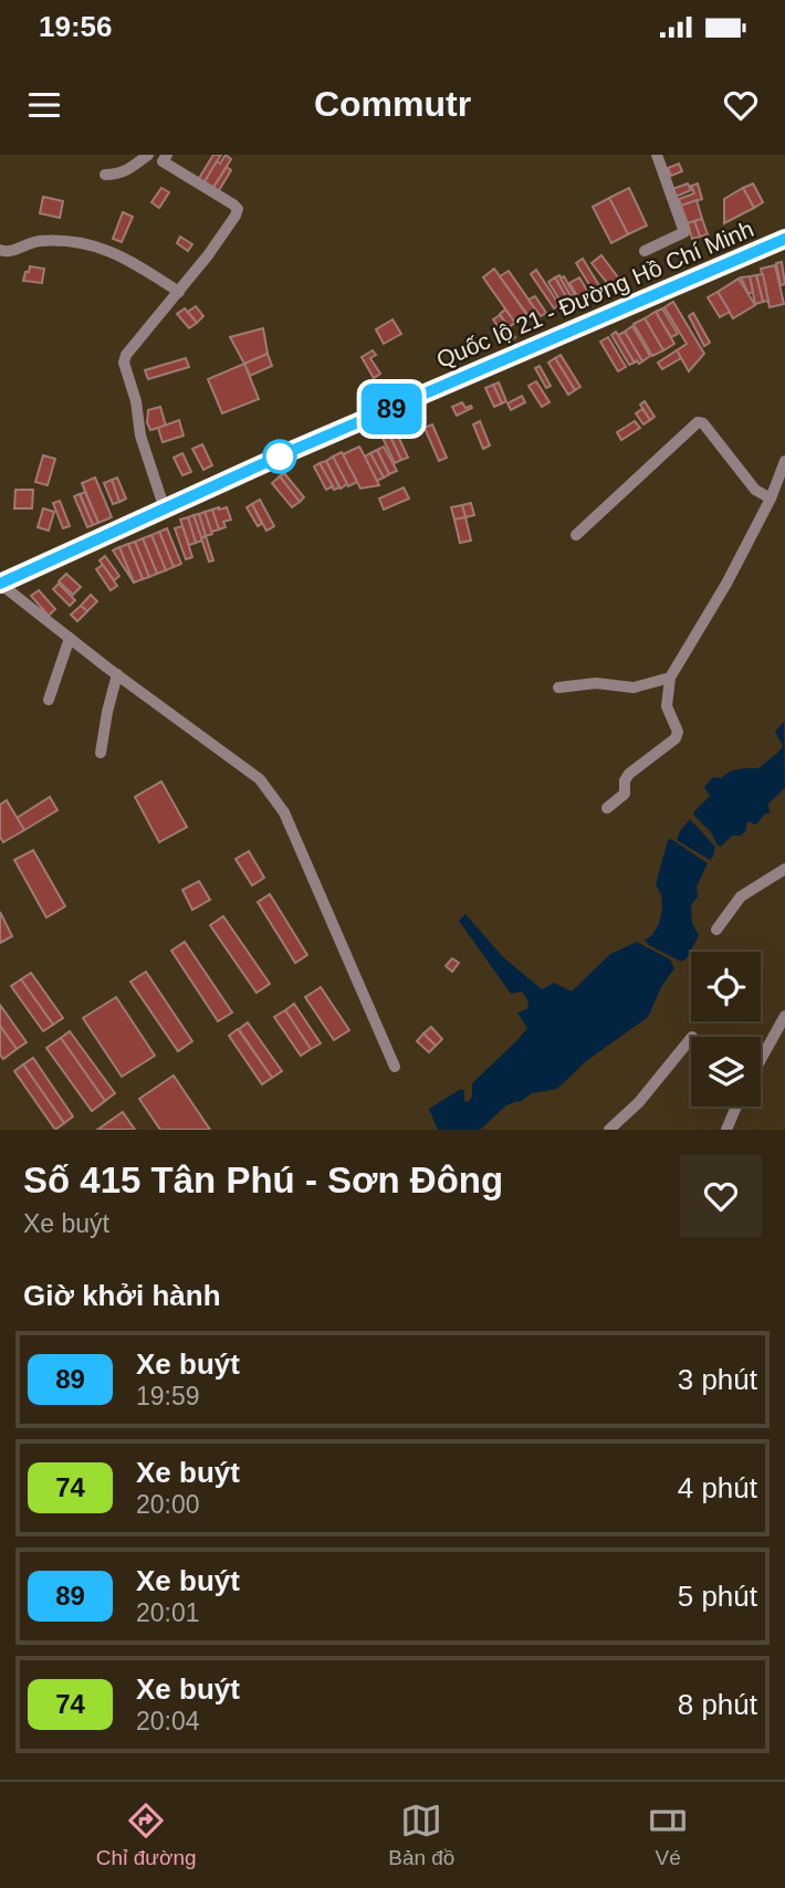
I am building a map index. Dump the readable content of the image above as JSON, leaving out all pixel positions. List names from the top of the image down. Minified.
{"streets":{"highway":["Quốc lộ 21 - Đường Hồ Chí Minh"]},"lines":["bus line 89"],"page":{"status":"19:56","header":"Commutr","on_map":"89","heading":[["Số 415 Tân Phú - Sơn Đông","Xe buýt"],"Giờ khởi hành"],"list":[{"mark":"89","name":"Xe buýt","note":"19:59","value":"3 phút"},{"mark":"74","name":"Xe buýt","note":"20:00","value":"4 phút"},{"mark":"89","name":"Xe buýt","note":"20:01","value":"5 phút"},{"mark":"74","name":"Xe buýt","note":"20:04","value":"8 phút"}],"tabs":["Chỉ đường","Bản đồ","Vé"]}}
